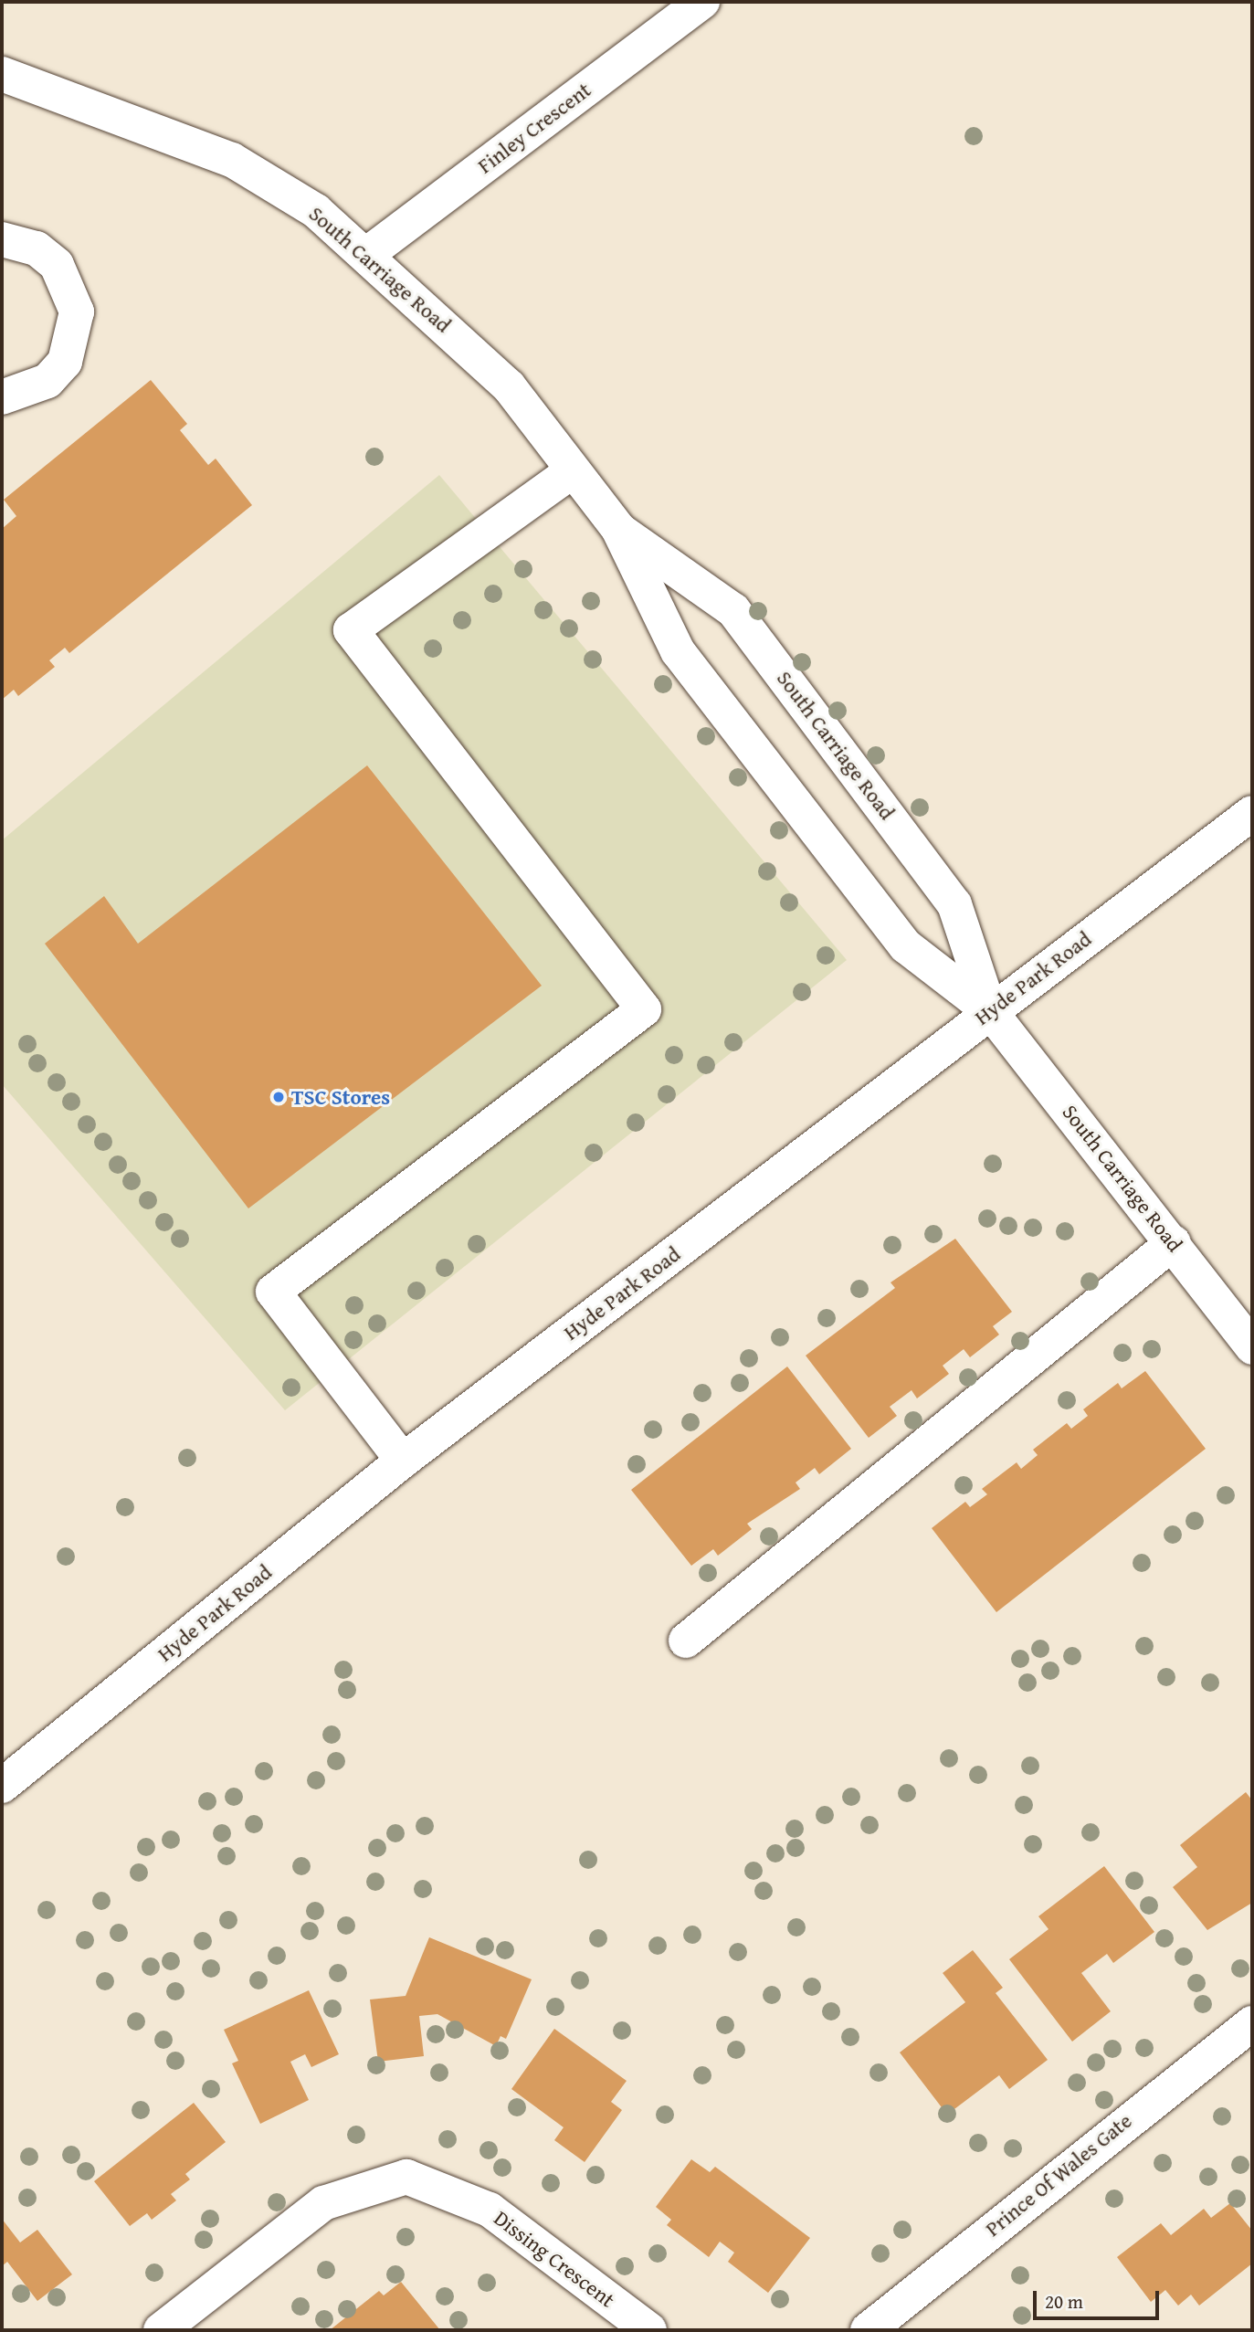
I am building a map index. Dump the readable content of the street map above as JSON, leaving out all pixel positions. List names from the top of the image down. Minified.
{"streets":{"street":["Finley Crescent","South Carriage Road","Hyde Park Road","Prince Of Wales Gate","Dissing Crescent"]},"crossings":[["Finley Crescent","South Carriage Road"],["South Carriage Road","Hyde Park Road"]],"places":["TSC Stores"],"scale_bar":"20 m"}
